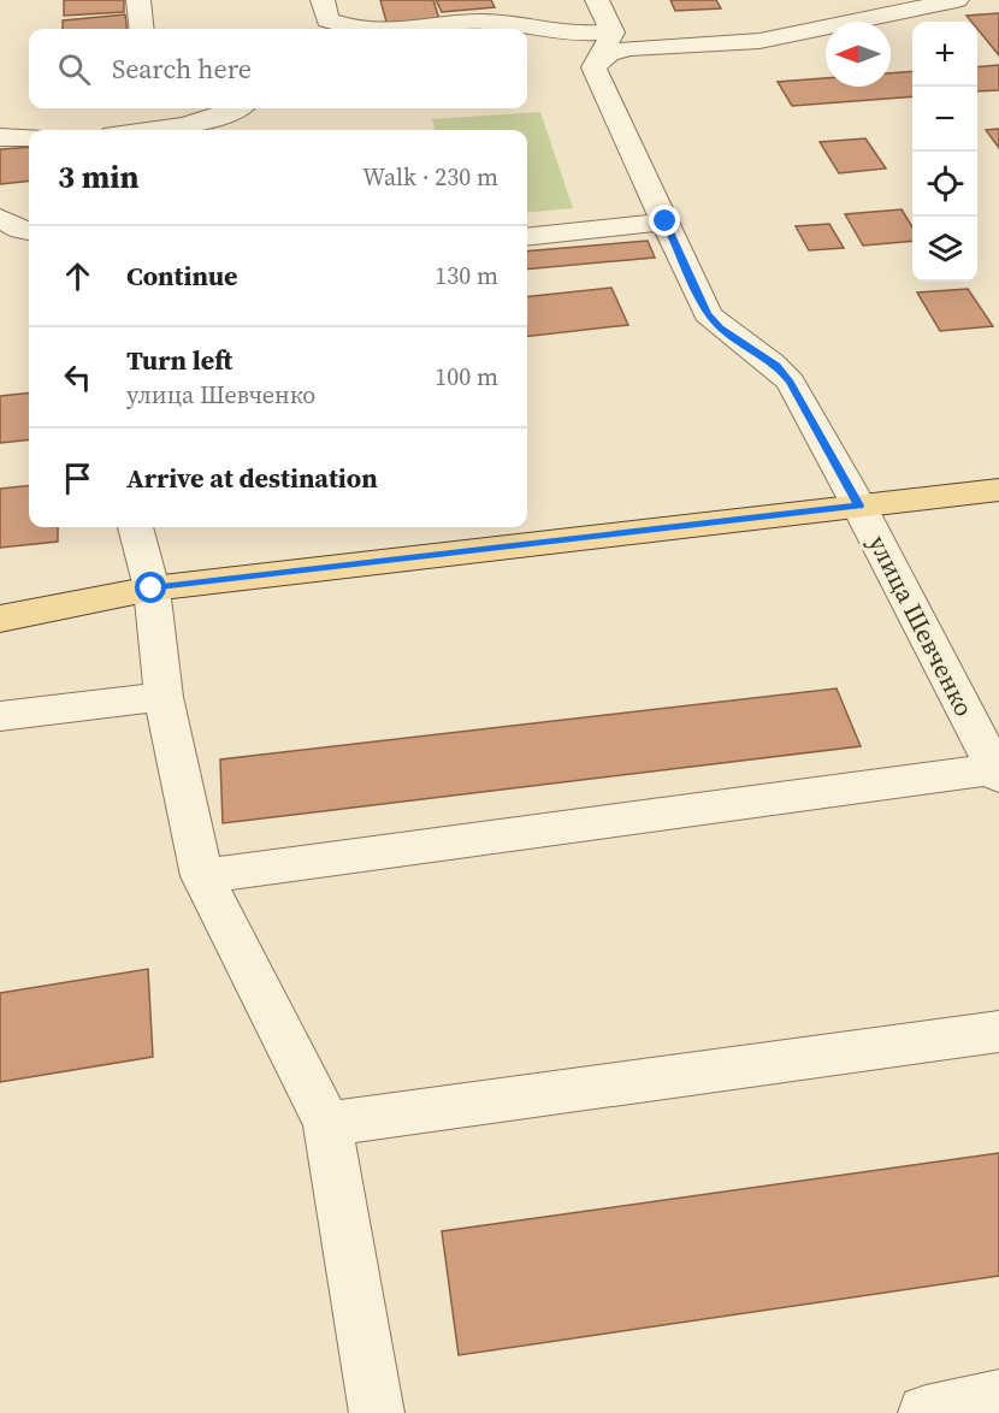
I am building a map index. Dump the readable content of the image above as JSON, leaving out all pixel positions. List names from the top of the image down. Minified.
{"streets":{"street":["улица Шевченко"]},"north":"left","page":{"map_buttons":["+","−"],"search":"Search here","heading":["3 min","Walk · 230 m"],"list":[["Continue","130 m"],["Turn left","улица Шевченко","100 m"],"Arrive at destination"]}}
